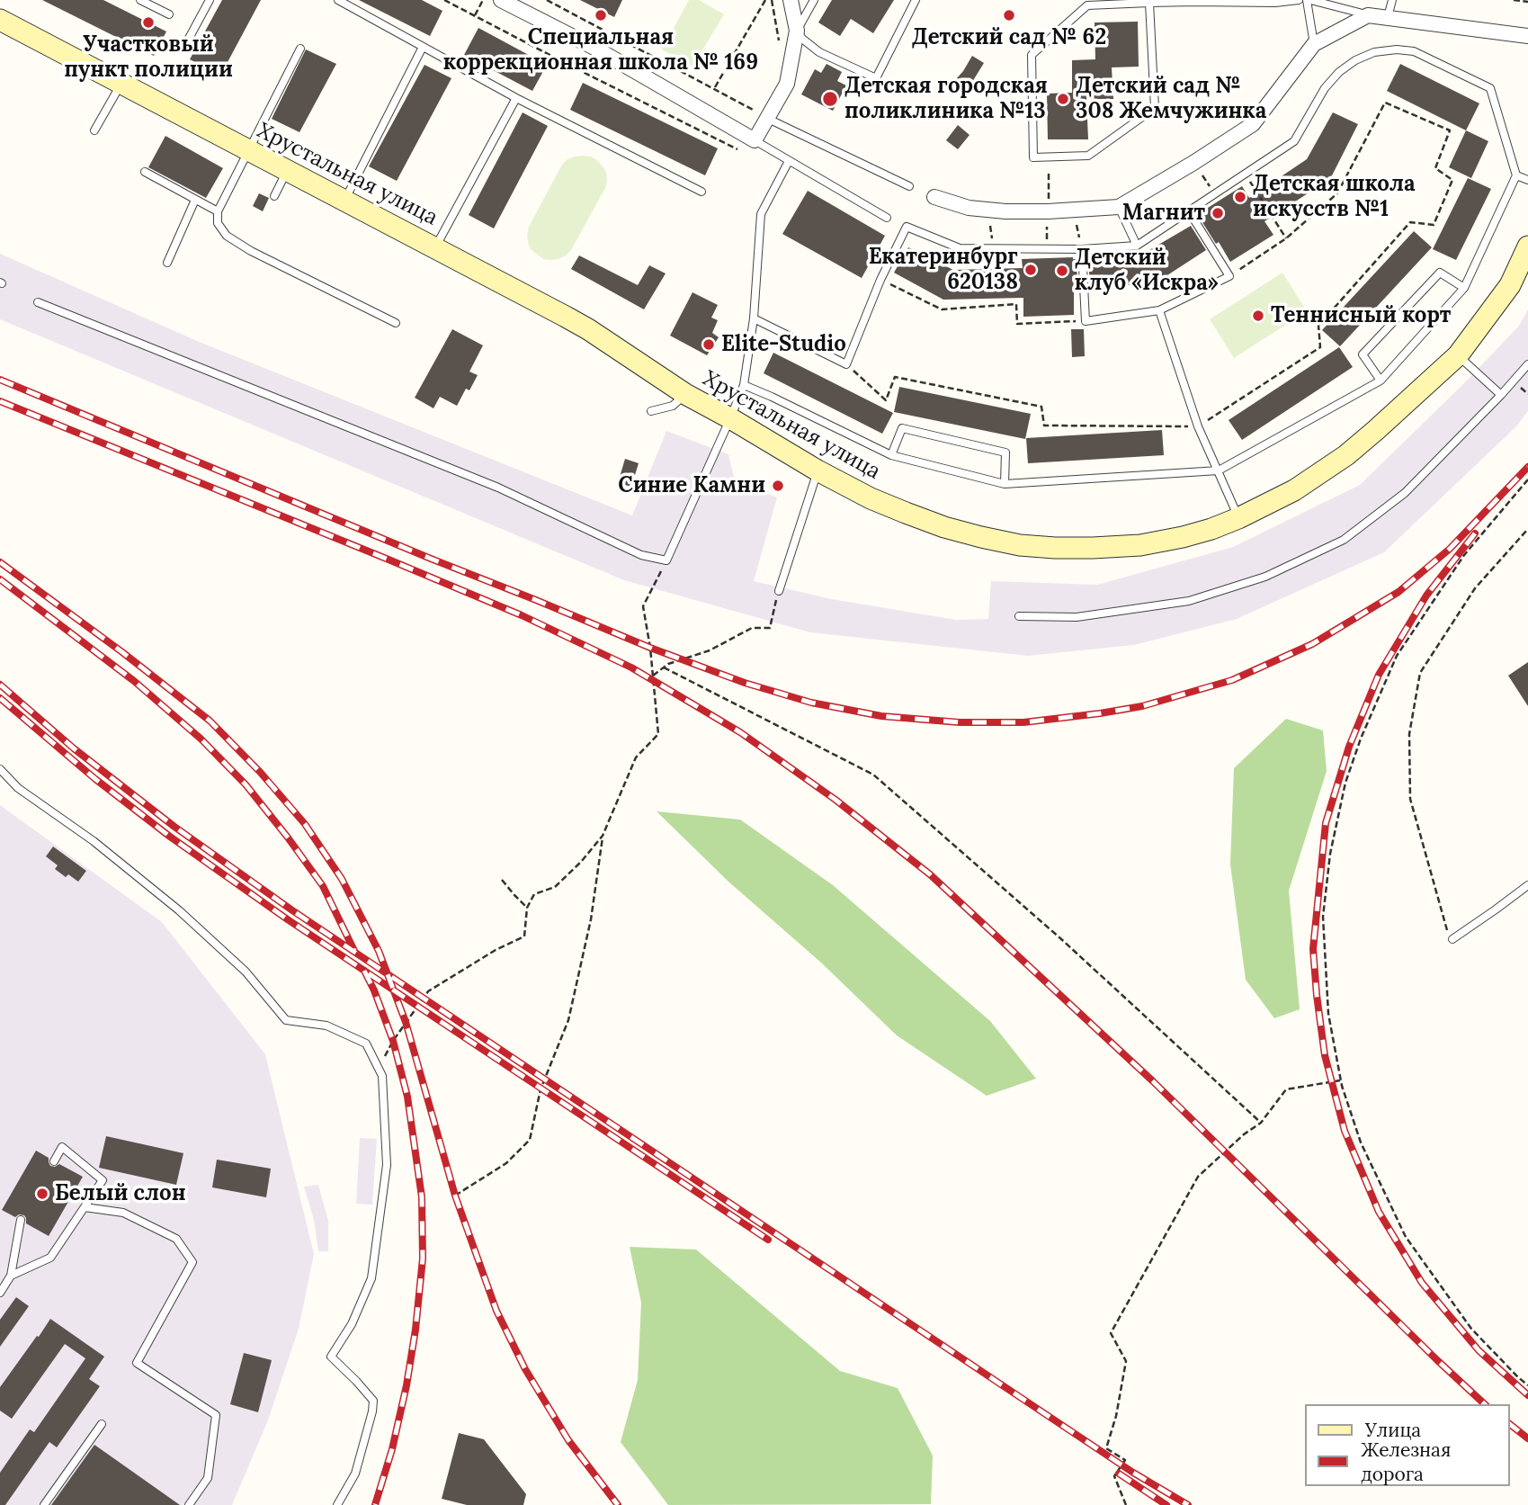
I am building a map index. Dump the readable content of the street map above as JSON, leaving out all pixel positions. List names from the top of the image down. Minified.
{"streets":{"street":["Хрустальная улица"]},"places":["Специальная коррекционная школа № 169","Детский сад № 62","Участковый пункт полиции","Детская городская поликлиника №13","Детский сад № 308 Жемчужинка","Детская школа искусств №1","Магнит","Екатеринбург 620138","Детский клуб «Искра»","Теннисный корт","Elite-Studio","Синие Камни","Белый слон"],"legend":["Улица","Железная дорога"]}
